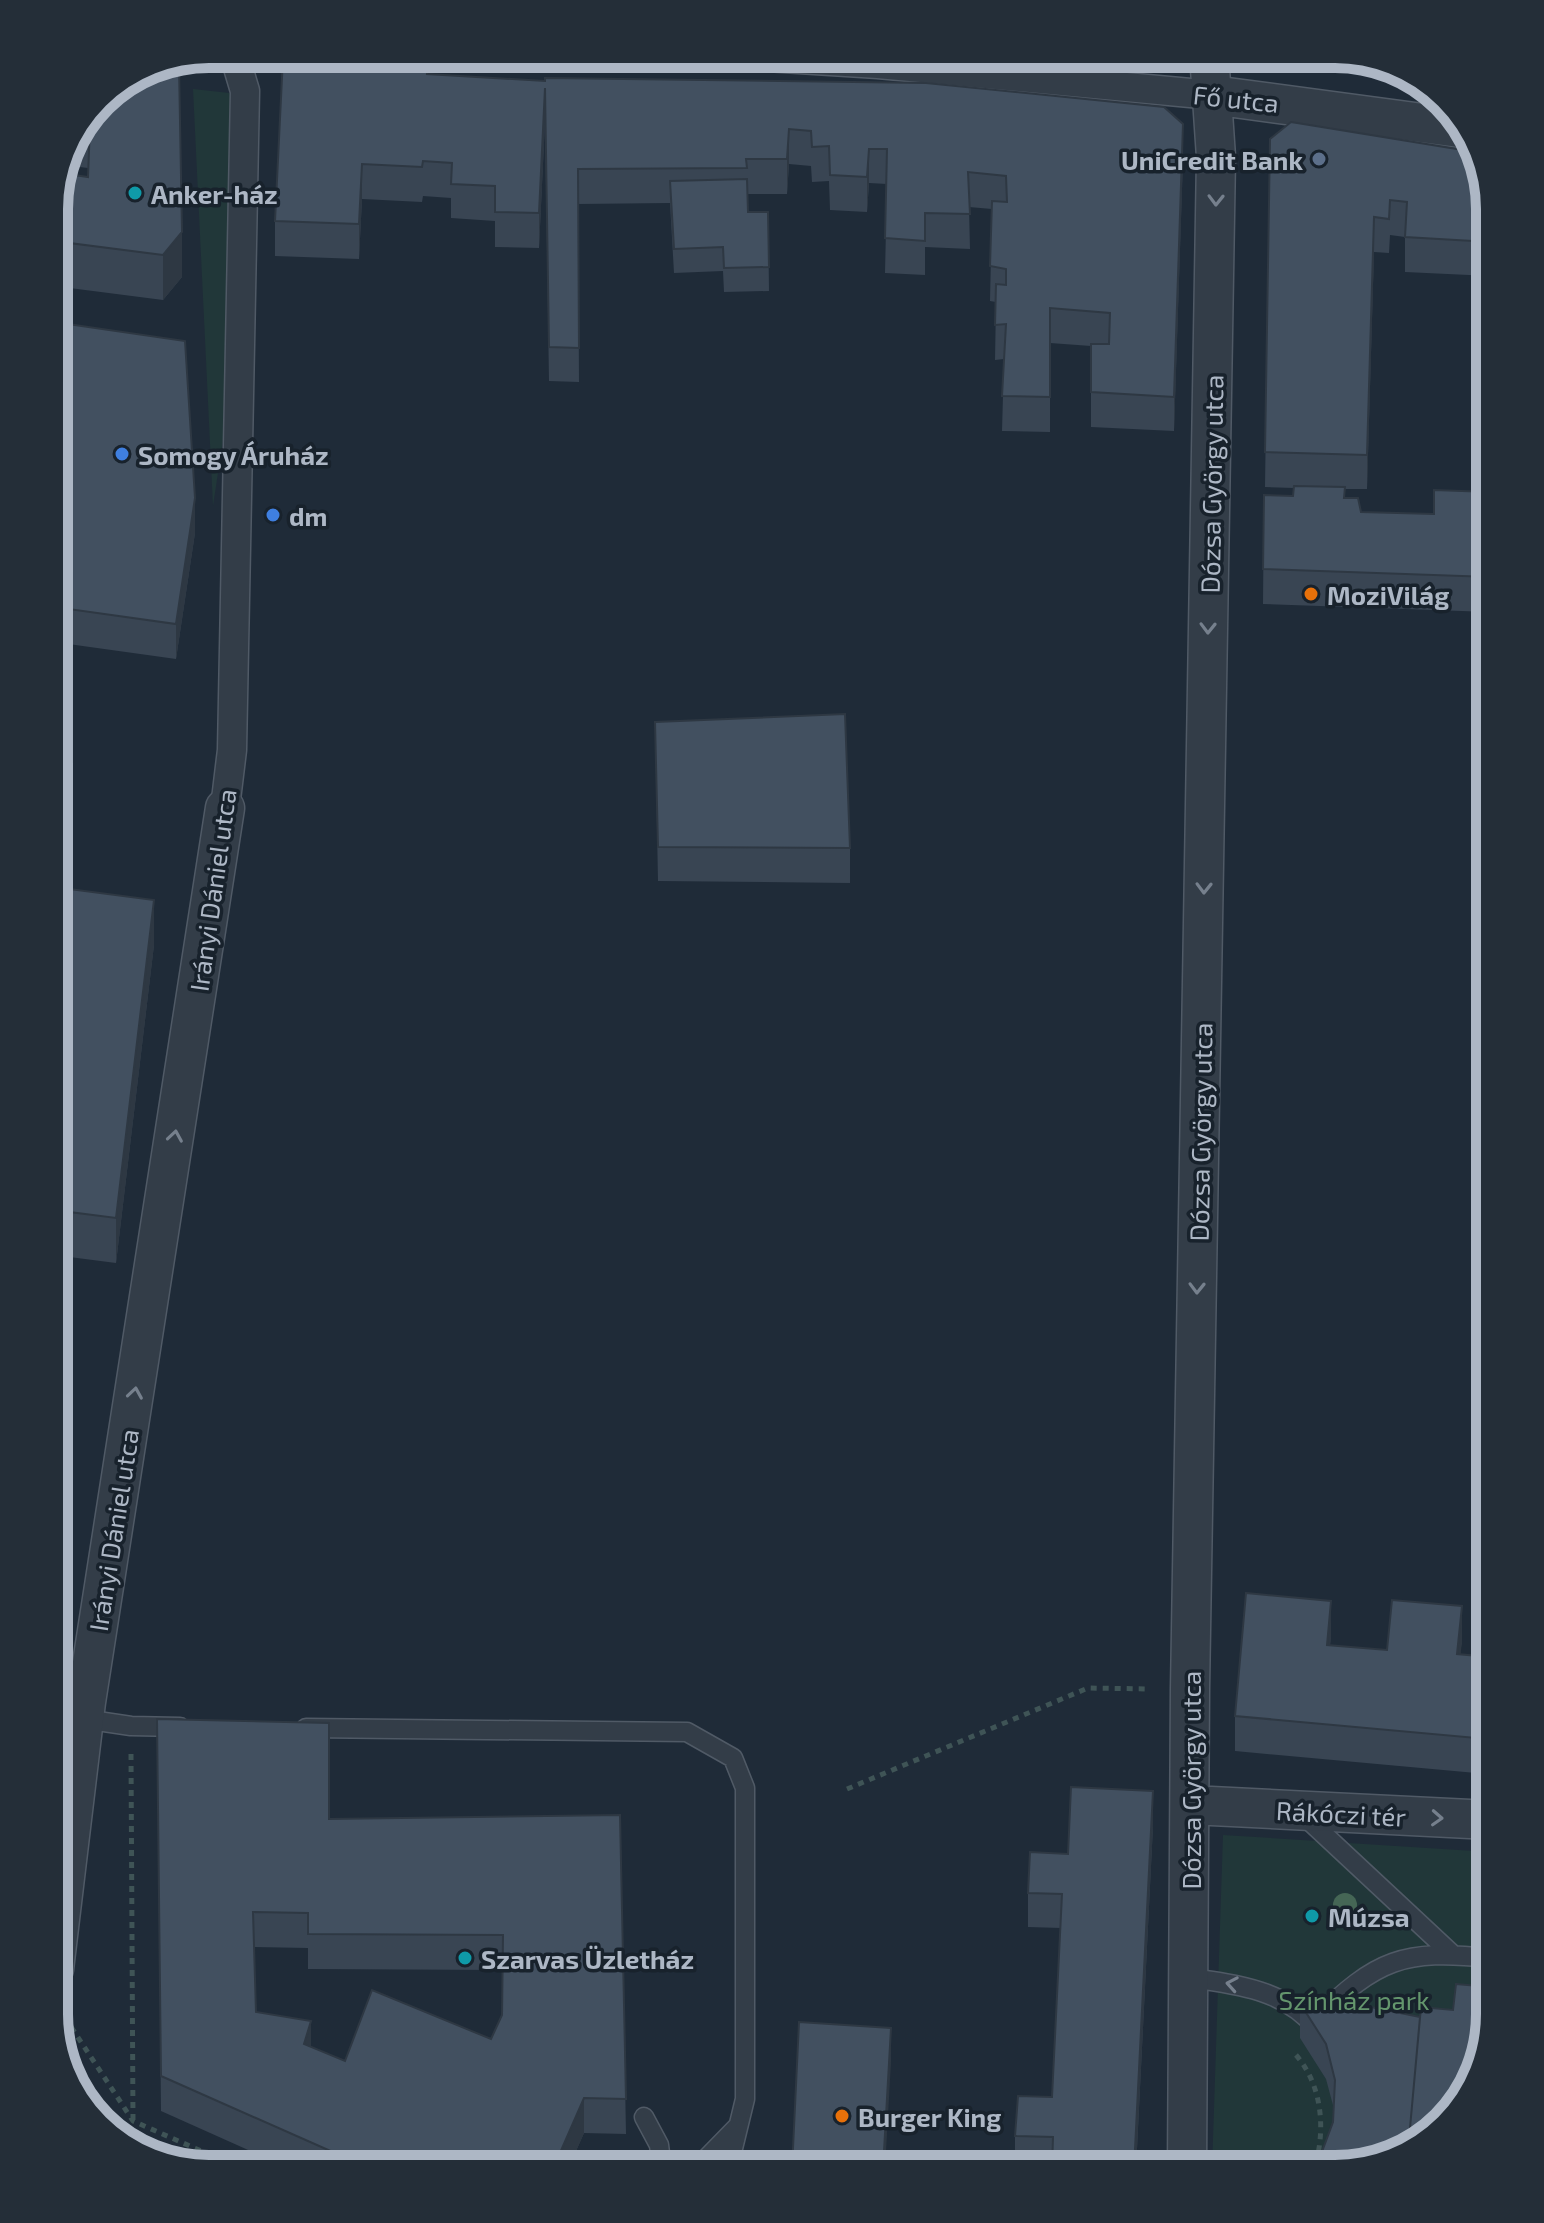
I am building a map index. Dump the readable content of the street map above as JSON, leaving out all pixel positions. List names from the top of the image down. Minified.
{"streets":{"street":["Fő utca","Dózsa György utca","Irányi Dániel utca","Rákóczi tér"]},"crossings":[["Fő utca","Dózsa György utca"],["Dózsa György utca","Rákóczi tér"]],"one_way":["Dózsa György utca","Irányi Dániel utca","Rákóczi tér"],"parks":["Színház park"],"places":["UniCredit Bank","Anker-ház","Somogy Áruház","dm","MoziVilág","Múzsa","Szarvas Üzletház","Burger King"]}
